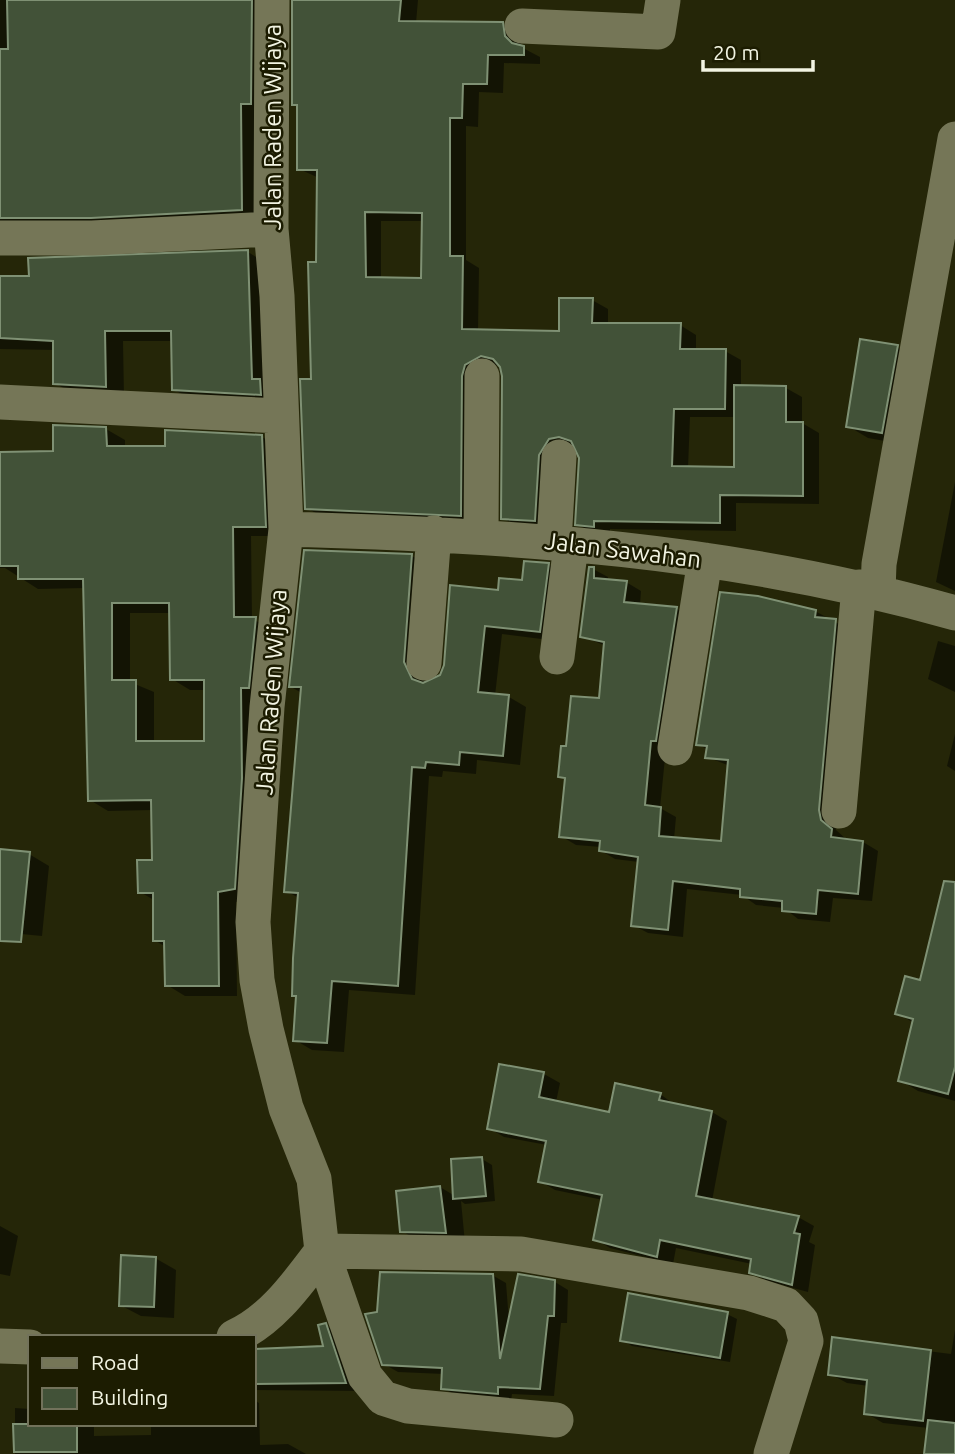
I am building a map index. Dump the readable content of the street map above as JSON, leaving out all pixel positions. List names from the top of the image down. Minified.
{"streets":{"street":["Jalan Raden Wijaya","Jalan Sawahan"]},"crossings":[["Jalan Raden Wijaya","Jalan Sawahan"]],"legend":["Road","Building"],"scale_bar":"20 m"}
